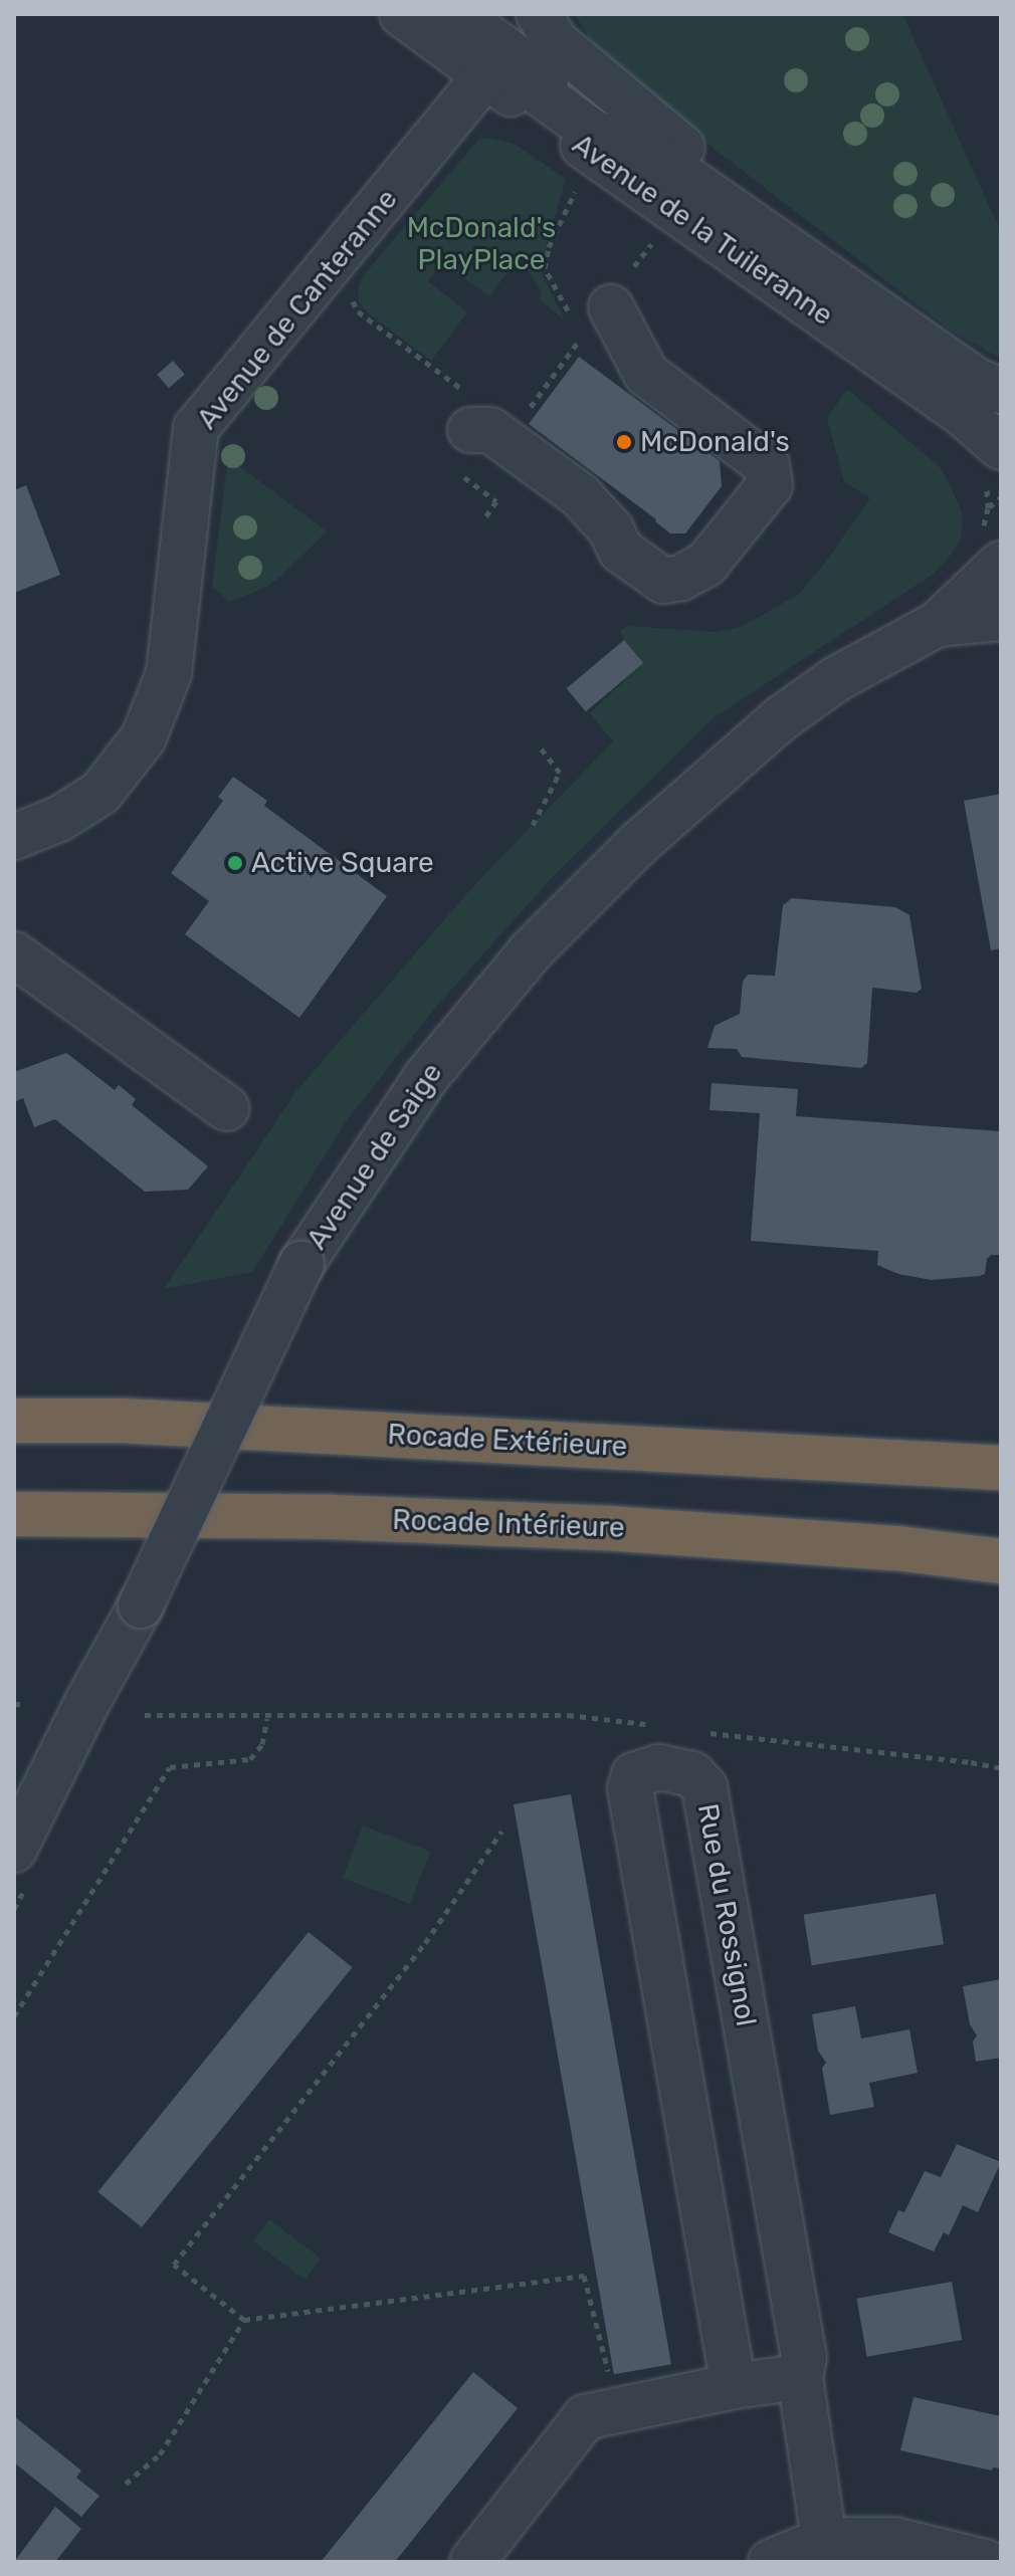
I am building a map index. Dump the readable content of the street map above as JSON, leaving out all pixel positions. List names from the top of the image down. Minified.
{"streets":{"highway":["Rocade Extérieure","Rocade Intérieure"],"street":["Avenue de la Tuileranne","Avenue de Canteranne","Avenue de Saige","Rue du Rossignol"]},"crossings":[["Avenue de la Tuileranne","Avenue de Canteranne"]],"parks":["McDonald's PlayPlace"],"places":["McDonald's","Active Square"]}
